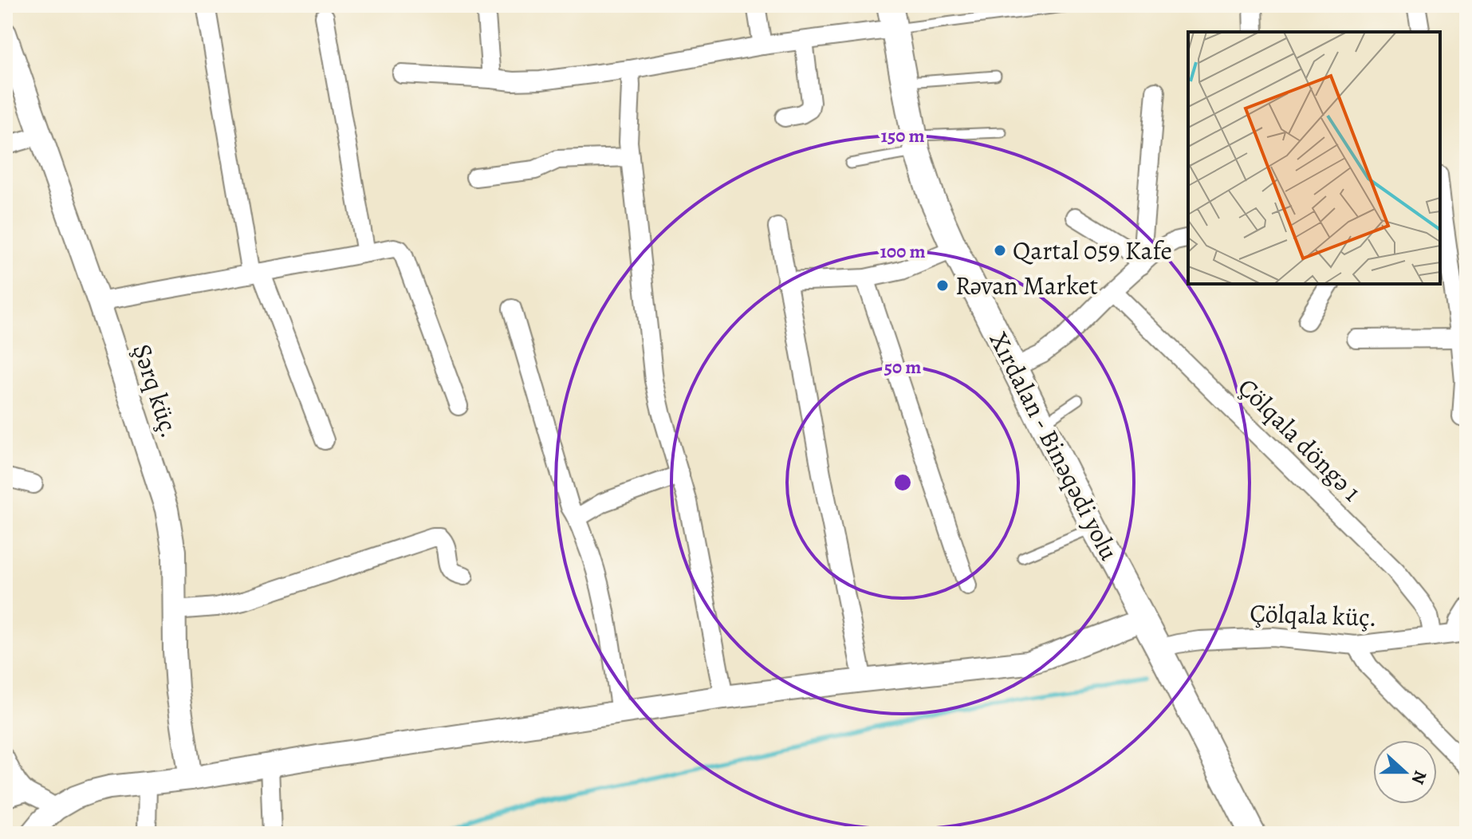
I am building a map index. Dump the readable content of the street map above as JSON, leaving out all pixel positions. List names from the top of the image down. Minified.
{"streets":{"main road":["Xırdalan - Binəqədi yolu"],"street":["Şərq küç.","Çölqala döngə 1","Çölqala küç."]},"crossings":[["Çölqala döngə 1","Çölqala küç."],["Xırdalan - Binəqədi yolu","Çölqala küç."]],"places":["Qartal 059 Kafe","Rəvan Market"],"north":"right","rings":["150 m","100 m","50 m"]}
